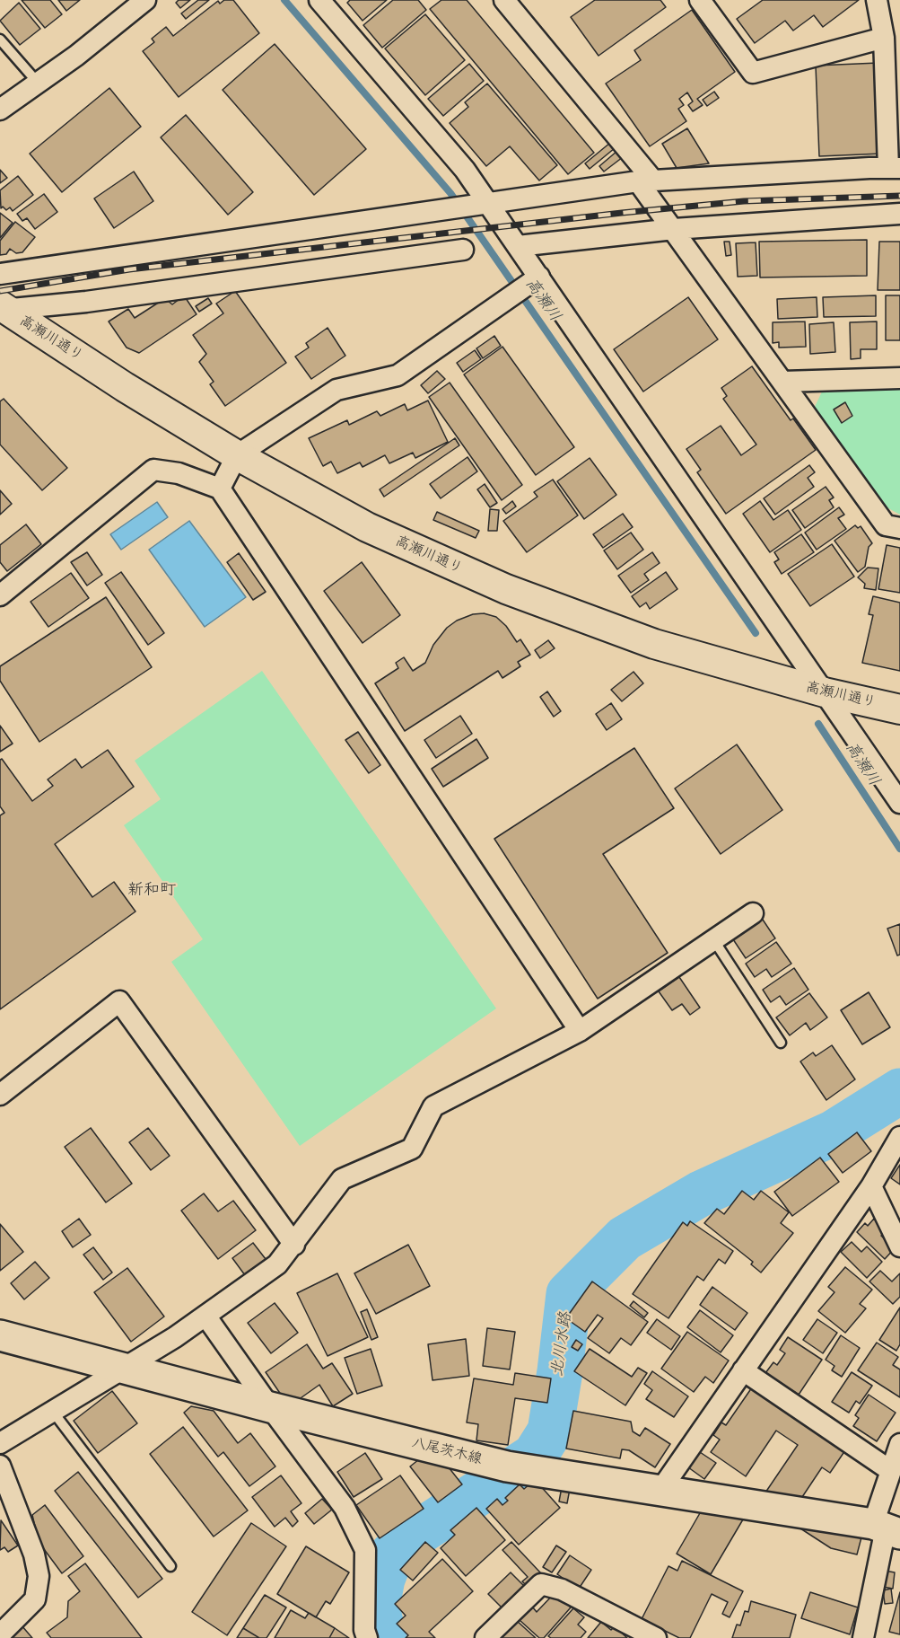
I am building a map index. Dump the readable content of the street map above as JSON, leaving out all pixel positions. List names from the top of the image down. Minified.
{"streets":{"main road":["八尾茨木線"],"street":["高瀬川通り"]},"districts":["新和町"],"water":["高瀬川","北川水路"]}
